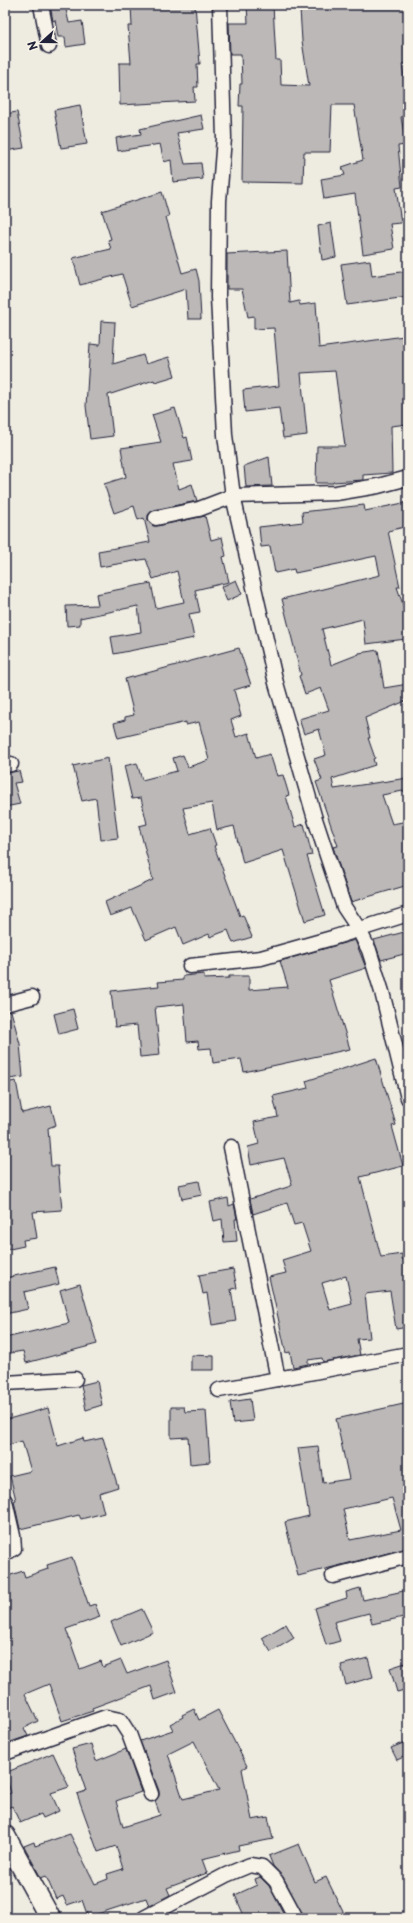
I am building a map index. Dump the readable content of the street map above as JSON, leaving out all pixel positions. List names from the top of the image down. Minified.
{"north":"left"}
